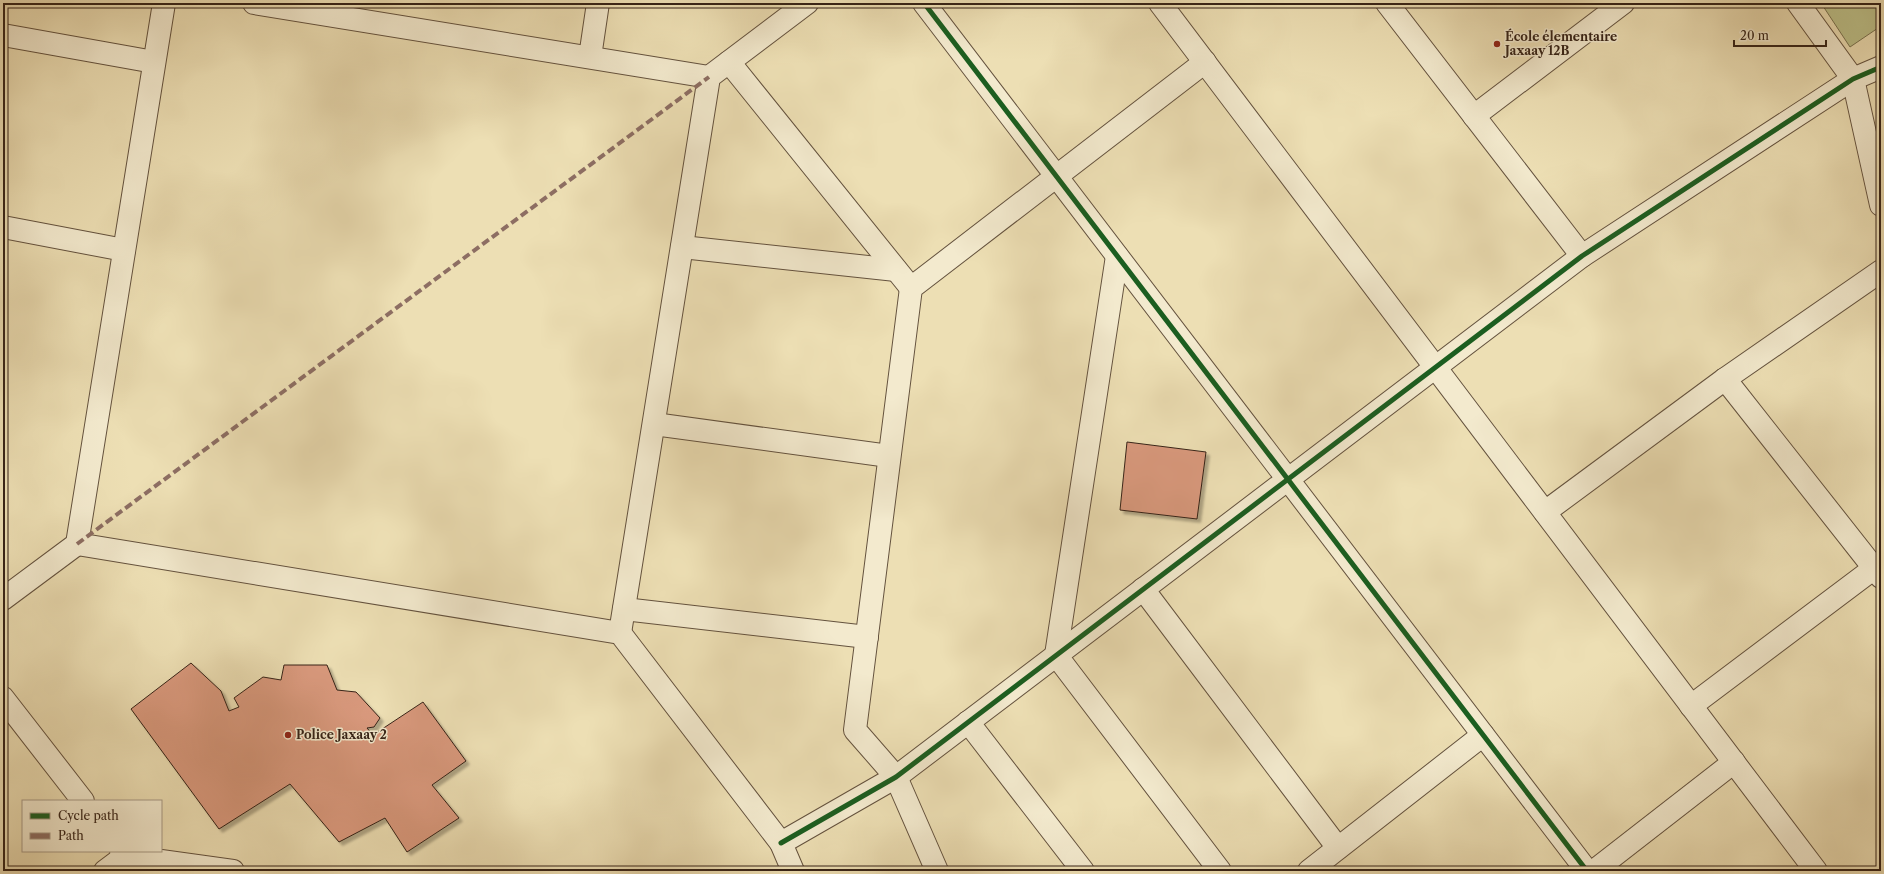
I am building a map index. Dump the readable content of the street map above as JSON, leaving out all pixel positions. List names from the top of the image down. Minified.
{"places":["École élementaire Jaxaay 12B","Police Jaxaay 2"],"legend":["Cycle path","Path"],"scale_bar":"20 m"}
